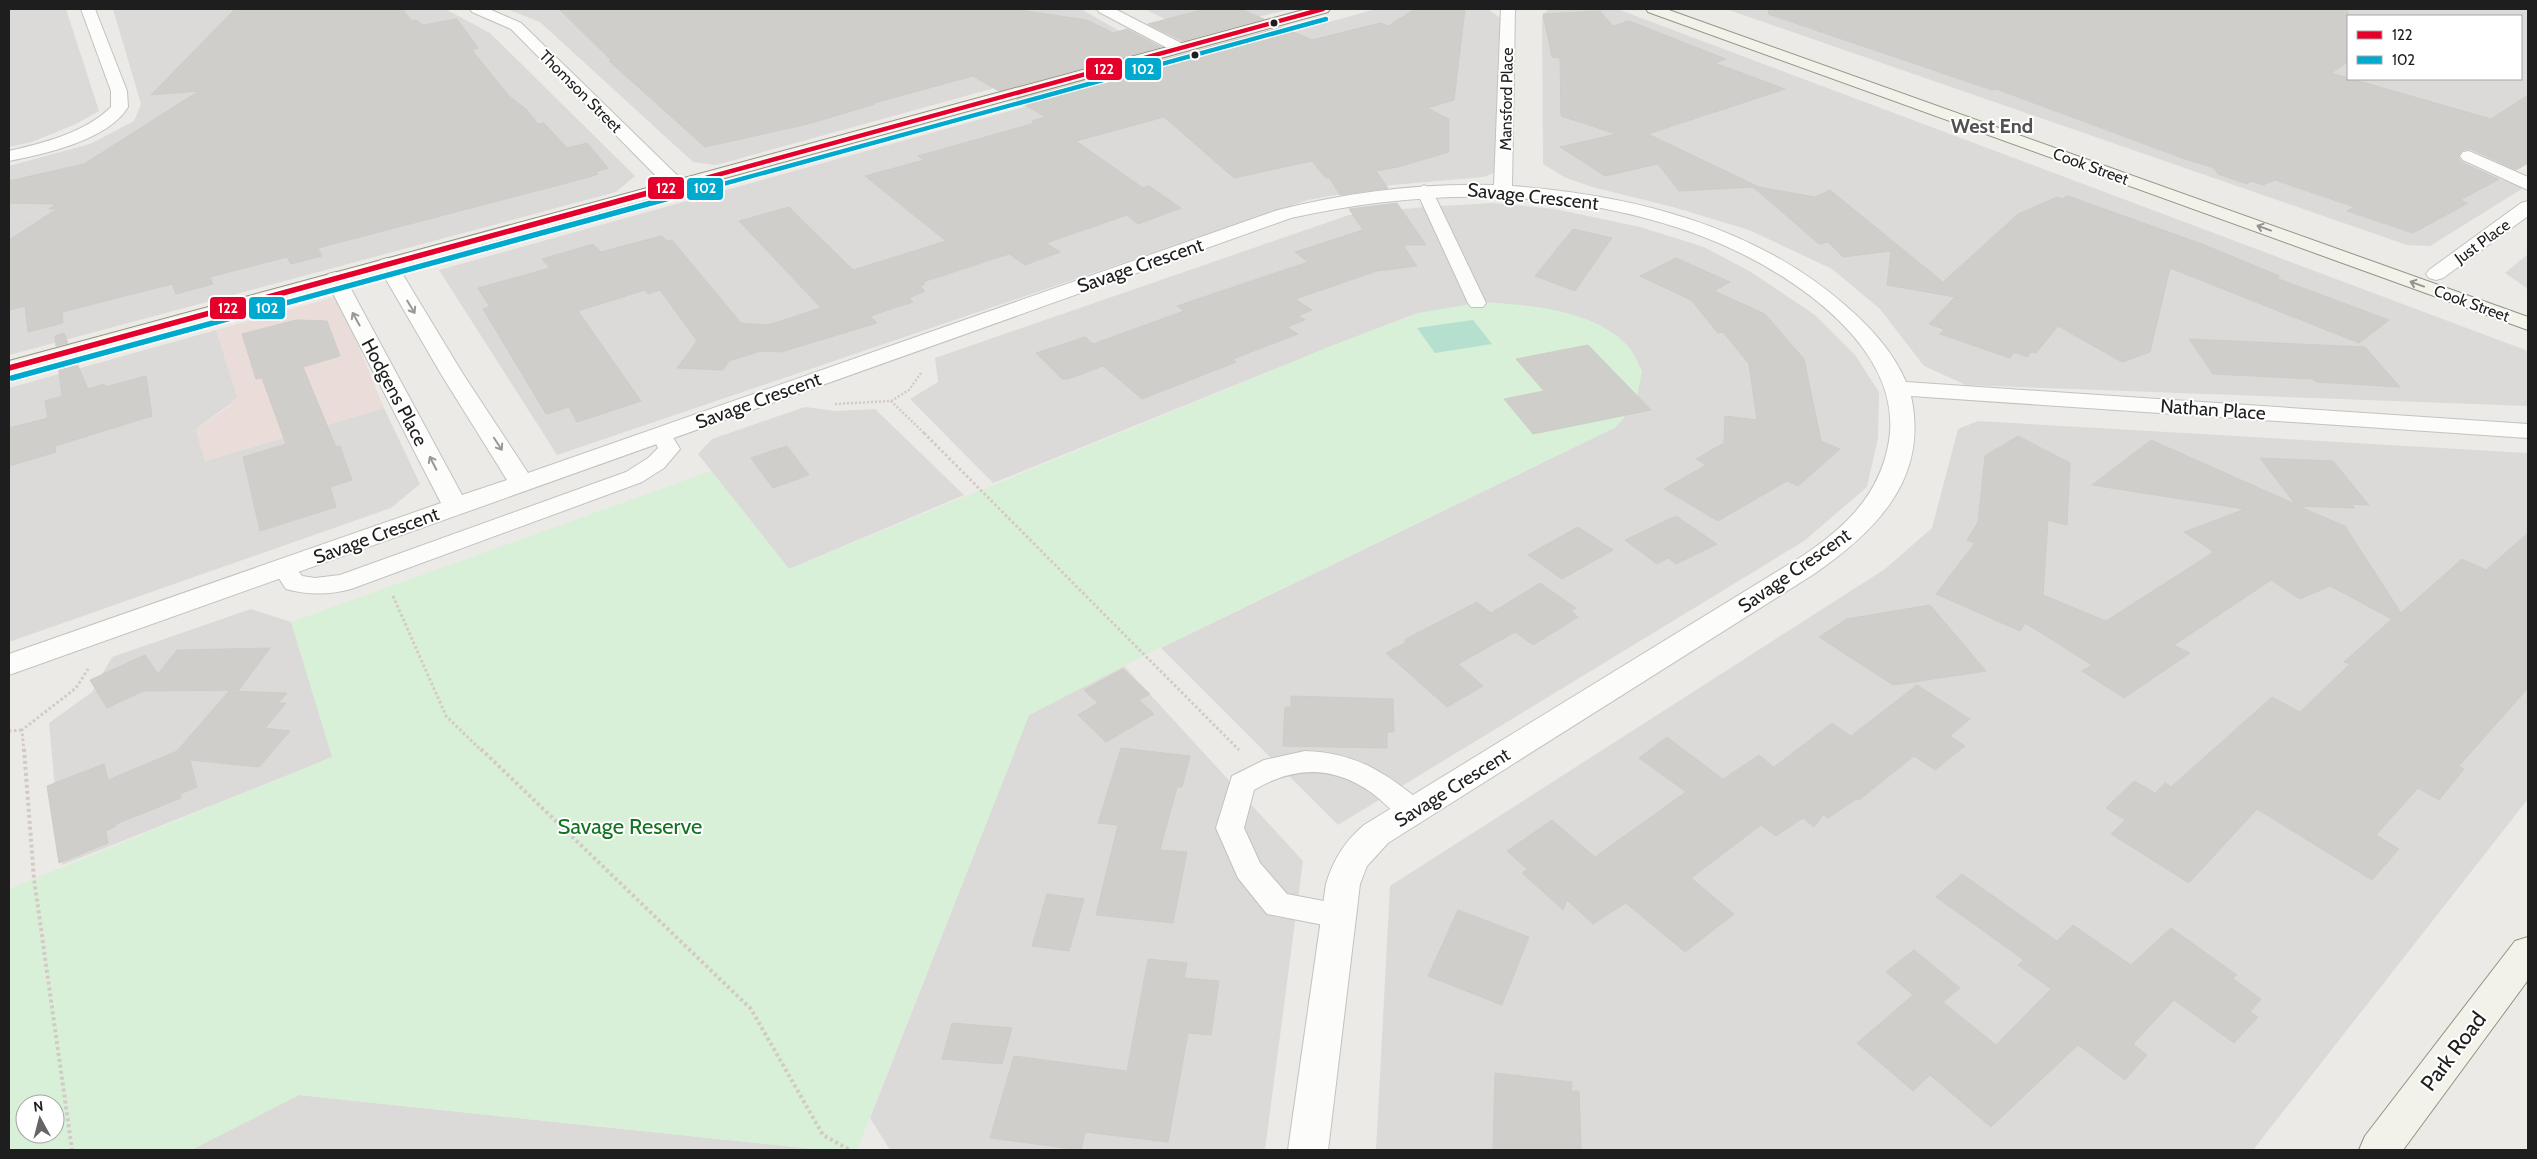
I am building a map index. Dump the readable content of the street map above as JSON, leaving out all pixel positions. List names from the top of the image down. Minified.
{"streets":{"street":["Thomson Street","Mansford Place","Cook Street","Savage Crescent","Just Place","Hodgens Place","Nathan Place","Park Road"]},"crossings":[["Mansford Place","Savage Crescent"],["Cook Street","Just Place"],["Savage Crescent","Hodgens Place"],["Savage Crescent","Nathan Place"]],"districts":["West End"],"parks":["Savage Reserve"],"lines":["transit line 122","transit line 102"],"legend":["122","102"],"north":"top"}
